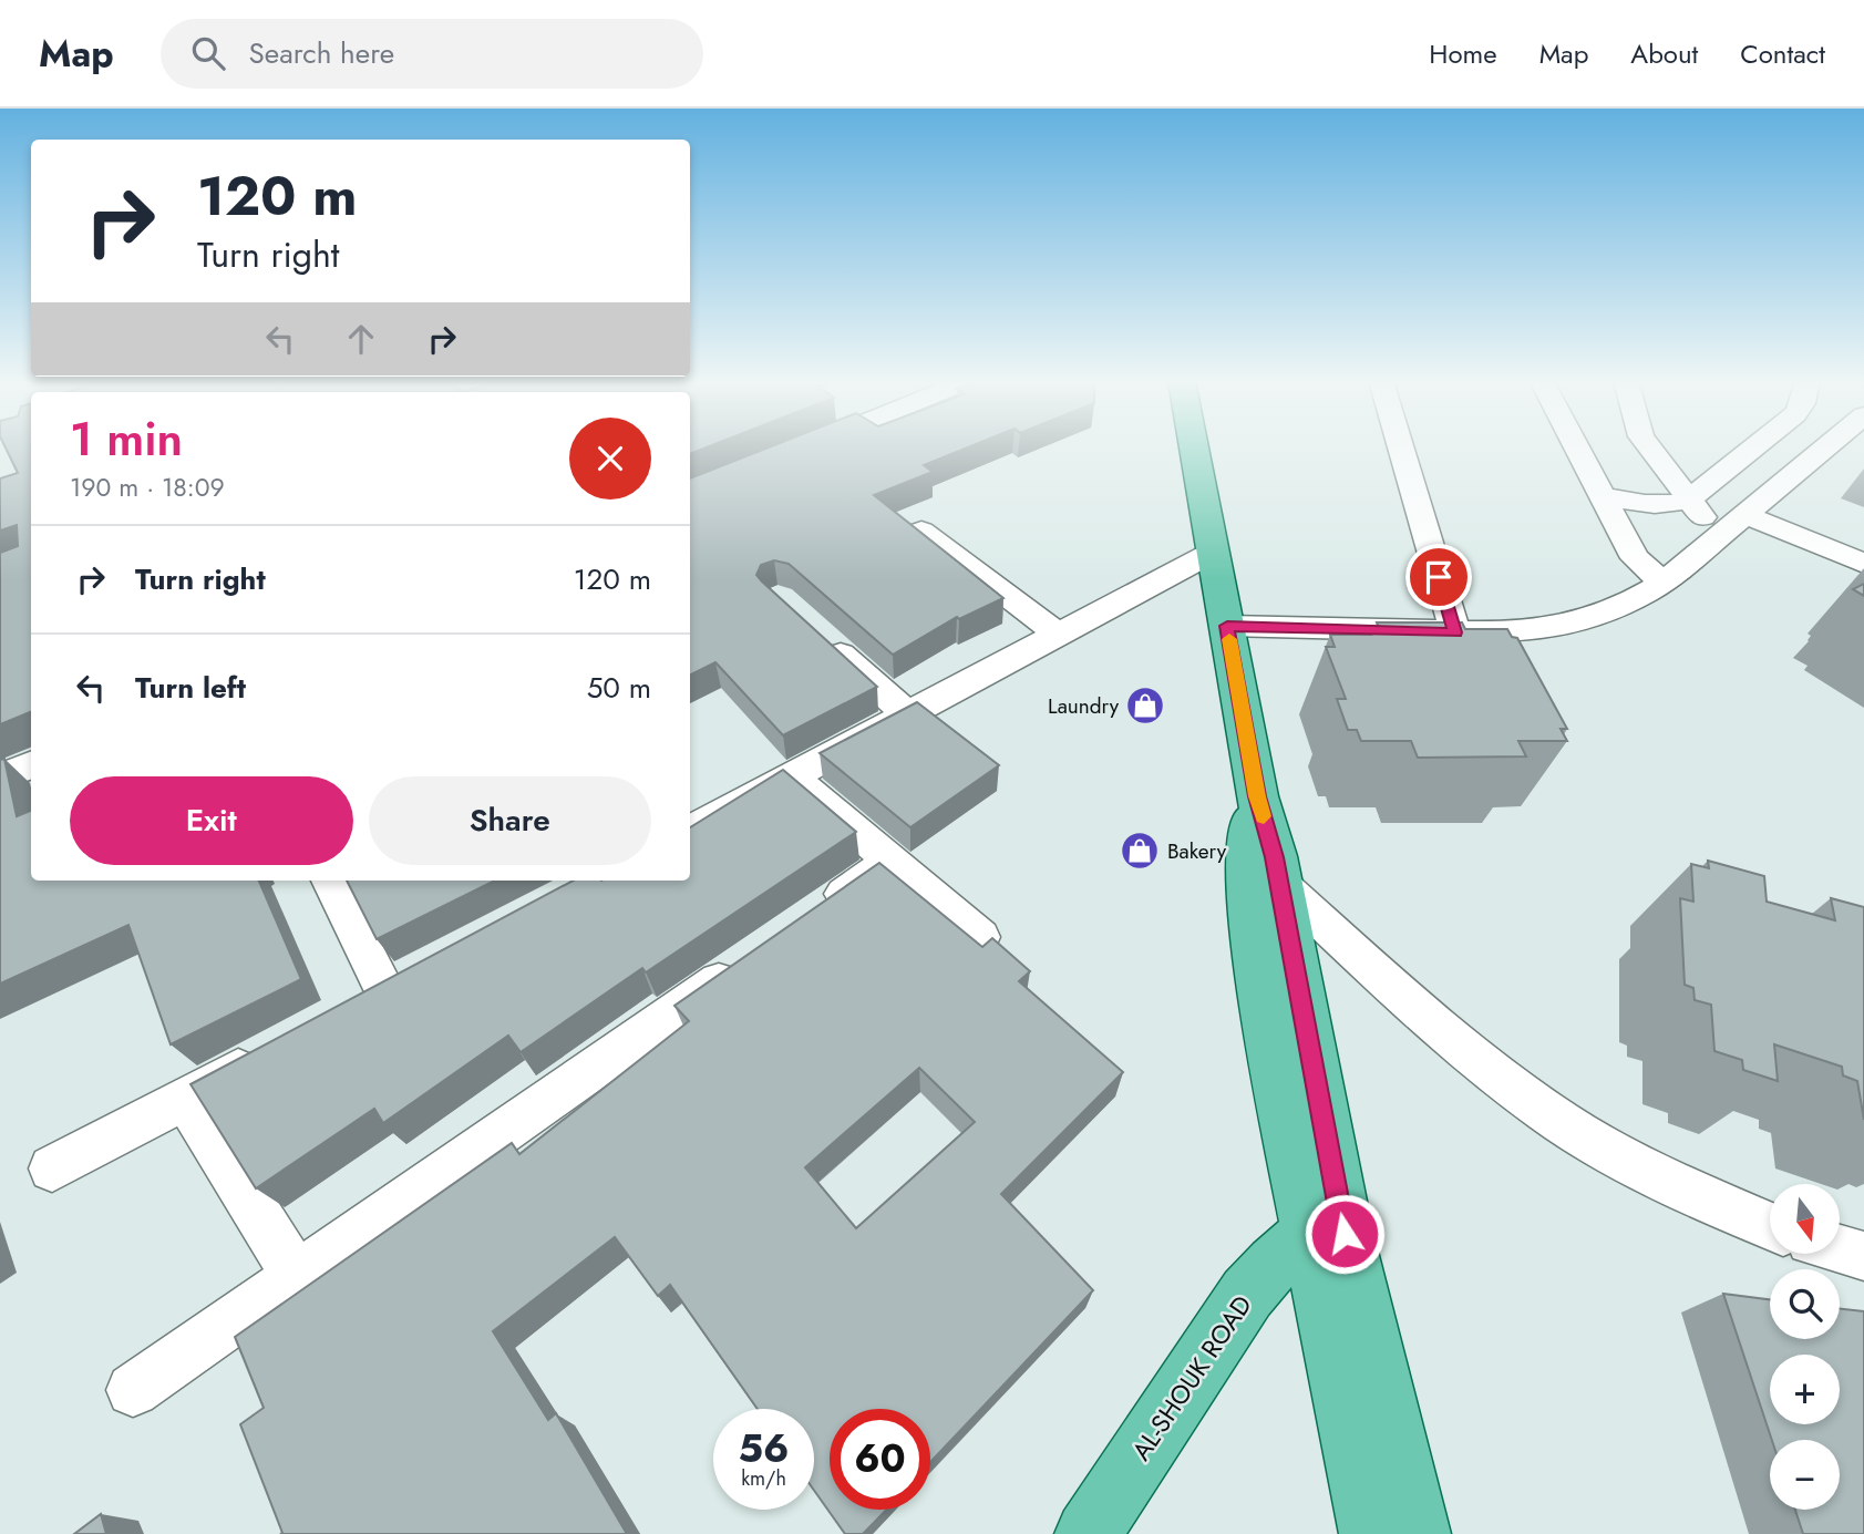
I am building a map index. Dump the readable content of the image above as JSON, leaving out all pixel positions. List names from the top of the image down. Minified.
{"streets":{"main road":["AL-SHOUK ROAD"]},"places":{"shop":["Laundry","Bakery"]},"north":"bottom","page":{"header":"Map","search":"Search here","nav":["Home","Map","About","Contact"],"turn":["120 m","Turn right"],"heading":["1 min","190 m · 18:09"],"list":[{"name":"Turn right","value":"120 m"},{"name":"Turn left","value":"50 m"}],"buttons":["Exit","Share"],"map_buttons":["+","−"],"speed":"56 km/h","limit":"60"}}
